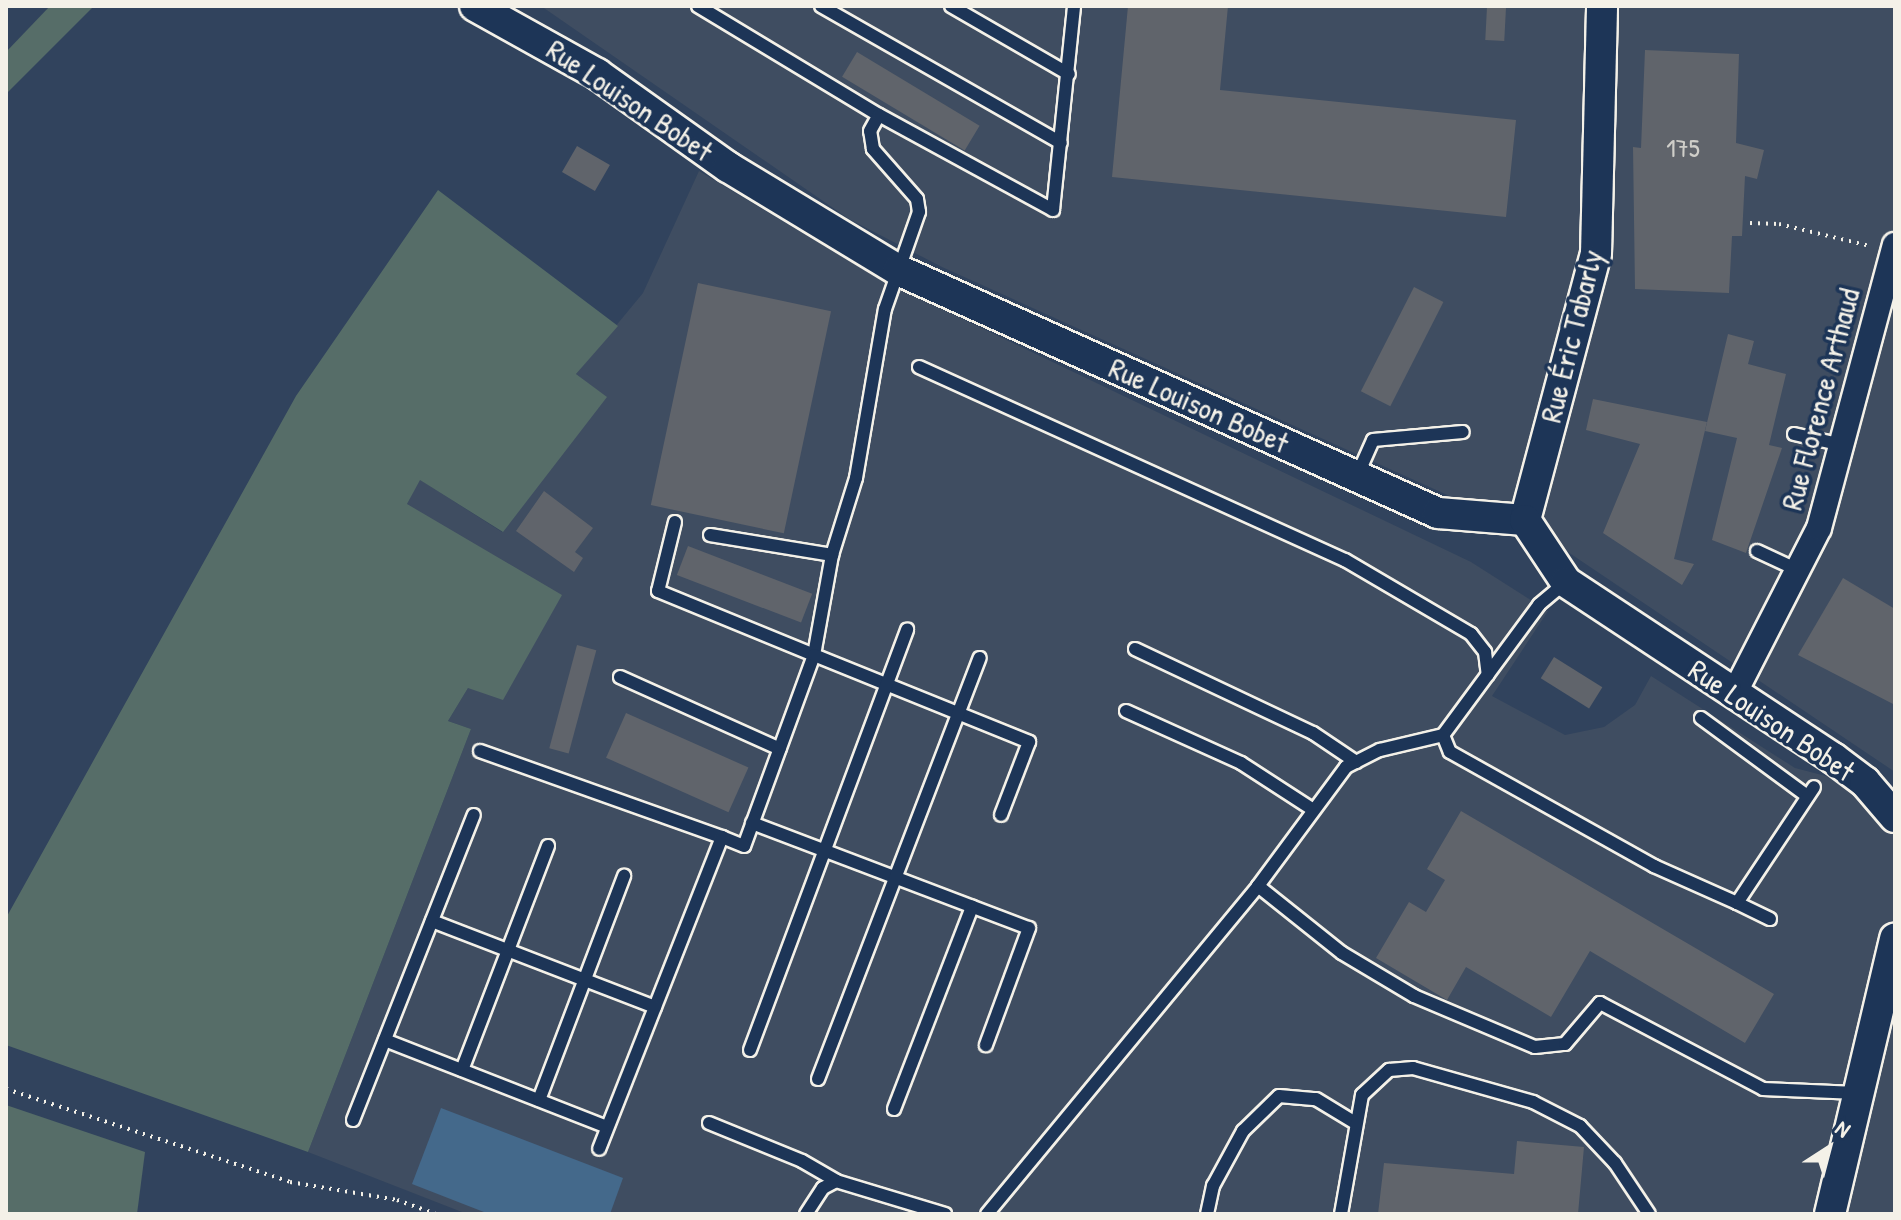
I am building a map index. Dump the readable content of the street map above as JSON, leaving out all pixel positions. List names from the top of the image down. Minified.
{"streets":{"street":["Rue Louison Bobet","Rue Éric Tabarly","Rue Florence Arthaud"]},"crossings":[["Rue Louison Bobet","Rue Éric Tabarly"],["Rue Louison Bobet","Rue Florence Arthaud"]],"house_numbers":["175"],"north":"top right"}
